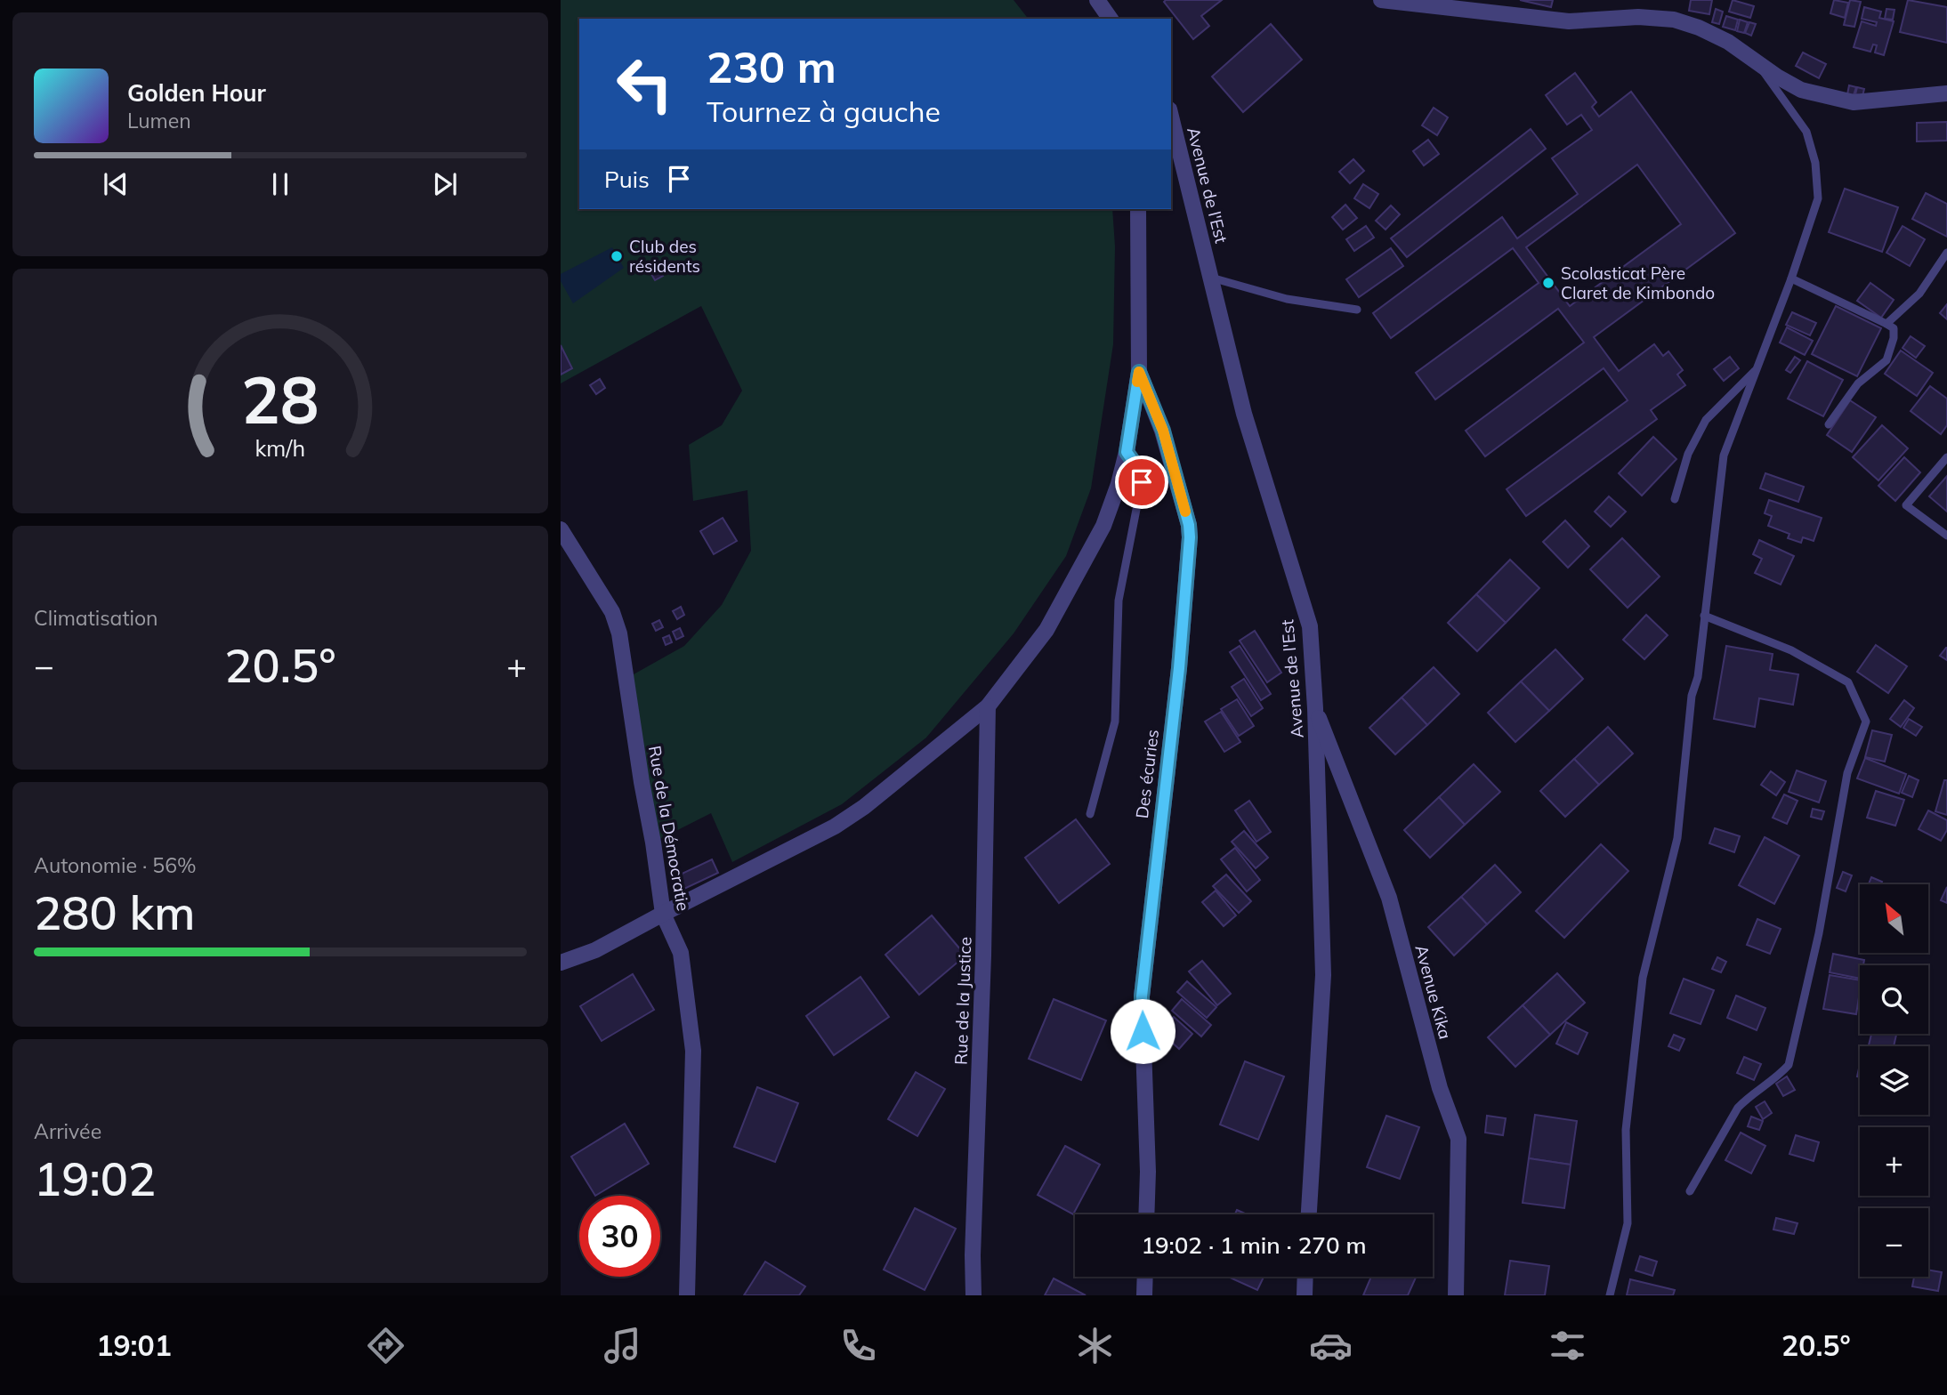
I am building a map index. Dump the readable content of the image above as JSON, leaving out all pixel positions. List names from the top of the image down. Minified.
{"streets":{"street":["Avenue de l'Est","Des écuries","Rue de la Démocratie","Avenue Kika","Rue de la Justice"]},"crossings":[["Avenue de l'Est","Avenue Kika"]],"places":["Club des résidents","Scolasticat Père Claret de Kimbondo"],"north":"top left","page":{"turn":["230 m","Tournez à gauche"],"song":["Golden Hour","Lumen"],"then":"Puis","tile":["Climatisation",["Autonomie · 56%","280 km"],["Arrivée","19:02"]],"heat":["−","20.5°","+"],"map_buttons":["+","−"],"limit":"30","trip":"19:02 · 1 min · 270 m","tabs":["19:01","20.5°"],"gauge":["28","km/h"]}}
